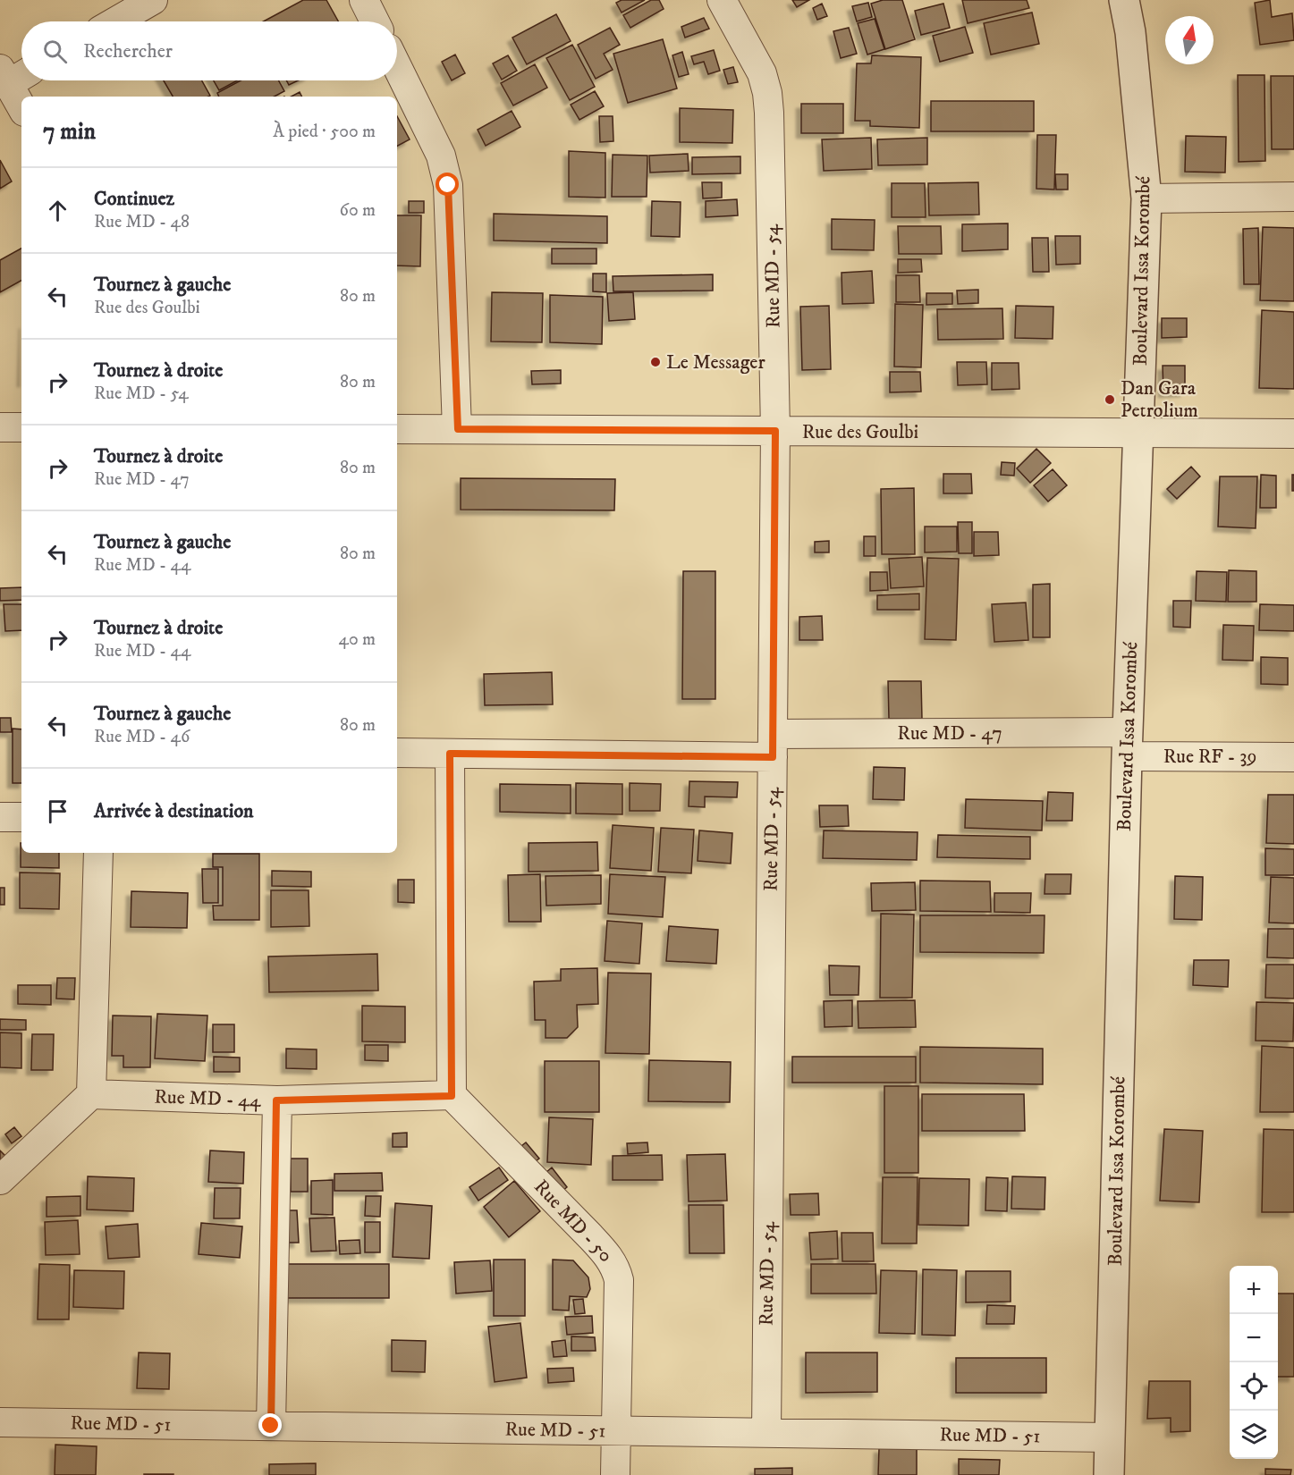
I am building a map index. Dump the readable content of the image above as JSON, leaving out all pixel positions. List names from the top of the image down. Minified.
{"streets":{"street":["Boulevard Issa Korombé","Rue MD - 54","Rue des Goulbi","Rue MD - 47","Rue RF - 39","Rue MD - 44","Rue MD - 50","Rue MD - 51"]},"crossings":[["Boulevard Issa Korombé","Rue des Goulbi"],["Boulevard Issa Korombé","Rue MD - 47"],["Boulevard Issa Korombé","Rue RF - 39"],["Boulevard Issa Korombé","Rue MD - 51"],["Rue MD - 54","Rue des Goulbi"],["Rue MD - 54","Rue MD - 47"],["Rue MD - 54","Rue MD - 51"],["Rue MD - 47","Rue RF - 39"],["Rue MD - 44","Rue MD - 50"],["Rue MD - 50","Rue MD - 51"]],"places":["Le Messager","Dan Gara Petrolium"],"north":"top","page":{"search":"Rechercher","heading":["7 min","À pied · 500 m"],"list":[["Continuez","Rue MD - 48","60 m"],["Tournez à gauche","Rue des Goulbi","80 m"],["Tournez à droite","Rue MD - 54","80 m"],["Tournez à droite","Rue MD - 47","80 m"],["Tournez à gauche","Rue MD - 44","80 m"],["Tournez à droite","Rue MD - 44","40 m"],["Tournez à gauche","Rue MD - 46","80 m"],"Arrivée à destination"],"map_buttons":["+","−"]}}
